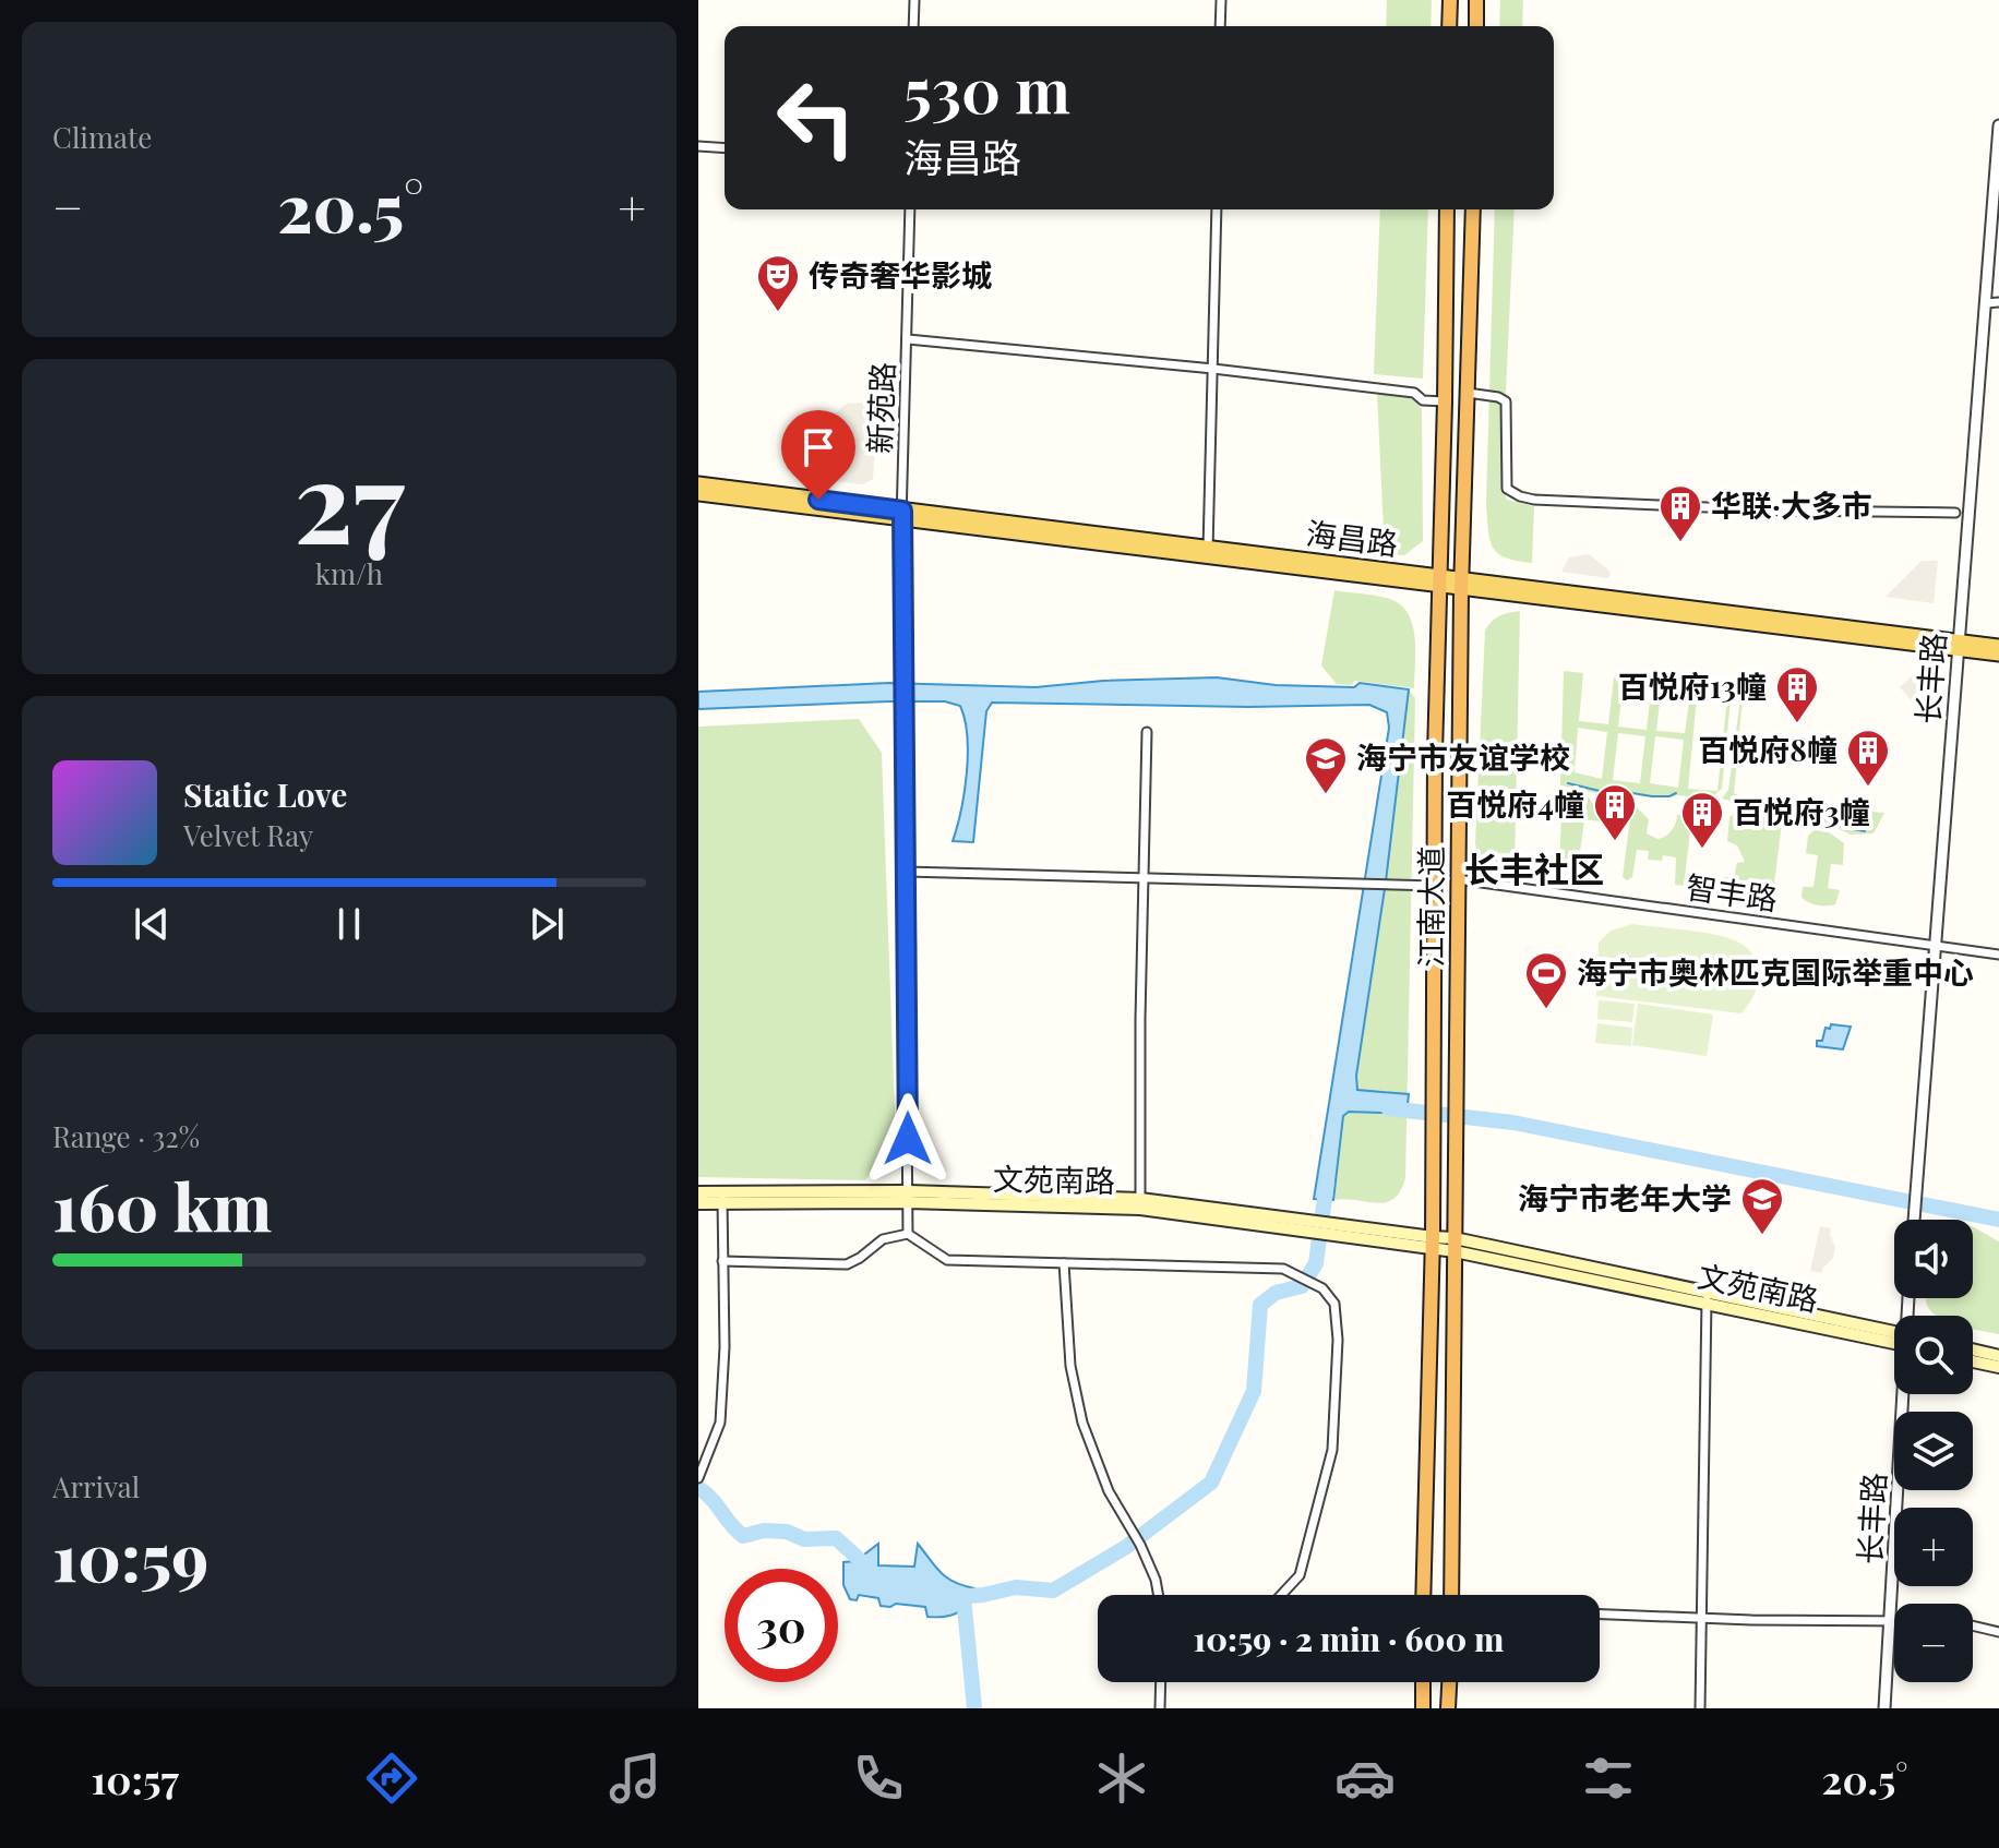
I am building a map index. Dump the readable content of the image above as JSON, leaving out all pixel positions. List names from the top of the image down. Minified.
{"streets":{"highway":["江南大道"],"main road":["海昌路","文苑南路"],"street":["新苑路","长丰路","智丰路"]},"crossings":[["新苑路","海昌路"],["新苑路","文苑南路"],["海昌路","长丰路"],["海昌路","江南大道"],["长丰路","智丰路"],["智丰路","江南大道"],["江南大道","文苑南路"]],"districts":["长丰社区"],"places":{"theatre":["传奇奢华影城"],"building":["华联·大多市","百悦府13幢","百悦府8幢","百悦府4幢","百悦府3幢"],"school or university":["海宁市友谊学校","海宁市老年大学"],"sports":["海宁市奥林匹克国际举重中心"]},"page":{"tile":["Climate",["27","km/h"],["Range · 32%","160 km"],["Arrival","10:59"]],"turn":["530 m","海昌路"],"heat":["−","20.5°","+"],"song":["Static Love","Velvet Ray"],"map_buttons":["+","−"],"limit":"30","trip":"10:59 · 2 min · 600 m","tabs":["10:57","20.5°"]}}
